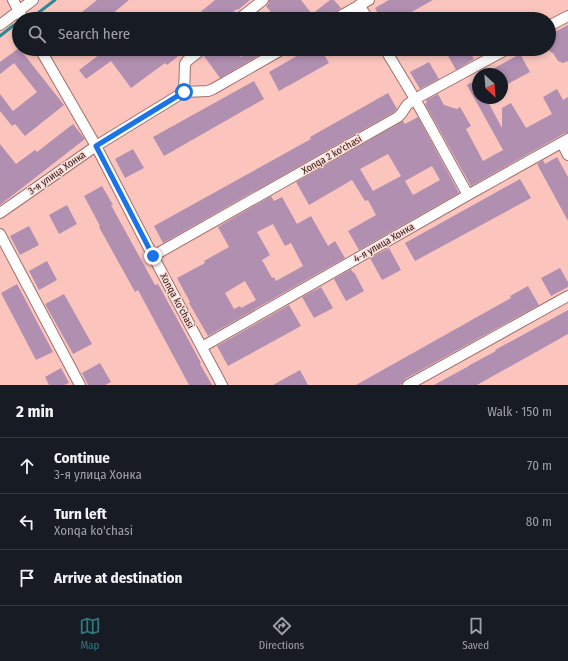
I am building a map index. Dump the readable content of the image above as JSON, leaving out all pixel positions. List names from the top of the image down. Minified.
{"streets":{"street":["Xonqa 2 ko'chasi","3-я улица Хонка","4-я улица Хонка","Xonqa ko'chasi"]},"crossings":[["Xonqa 2 ko'chasi","Xonqa ko'chasi"],["3-я улица Хонка","Xonqa ko'chasi"],["4-я улица Хонка","Xonqa ko'chasi"]],"north":"bottom right","page":{"search":"Search here","heading":["2 min","Walk · 150 m"],"list":[["Continue","3-я улица Хонка","70 m"],["Turn left","Xonqa ko'chasi","80 m"],"Arrive at destination"],"nav":["Map","Directions","Saved"]}}
